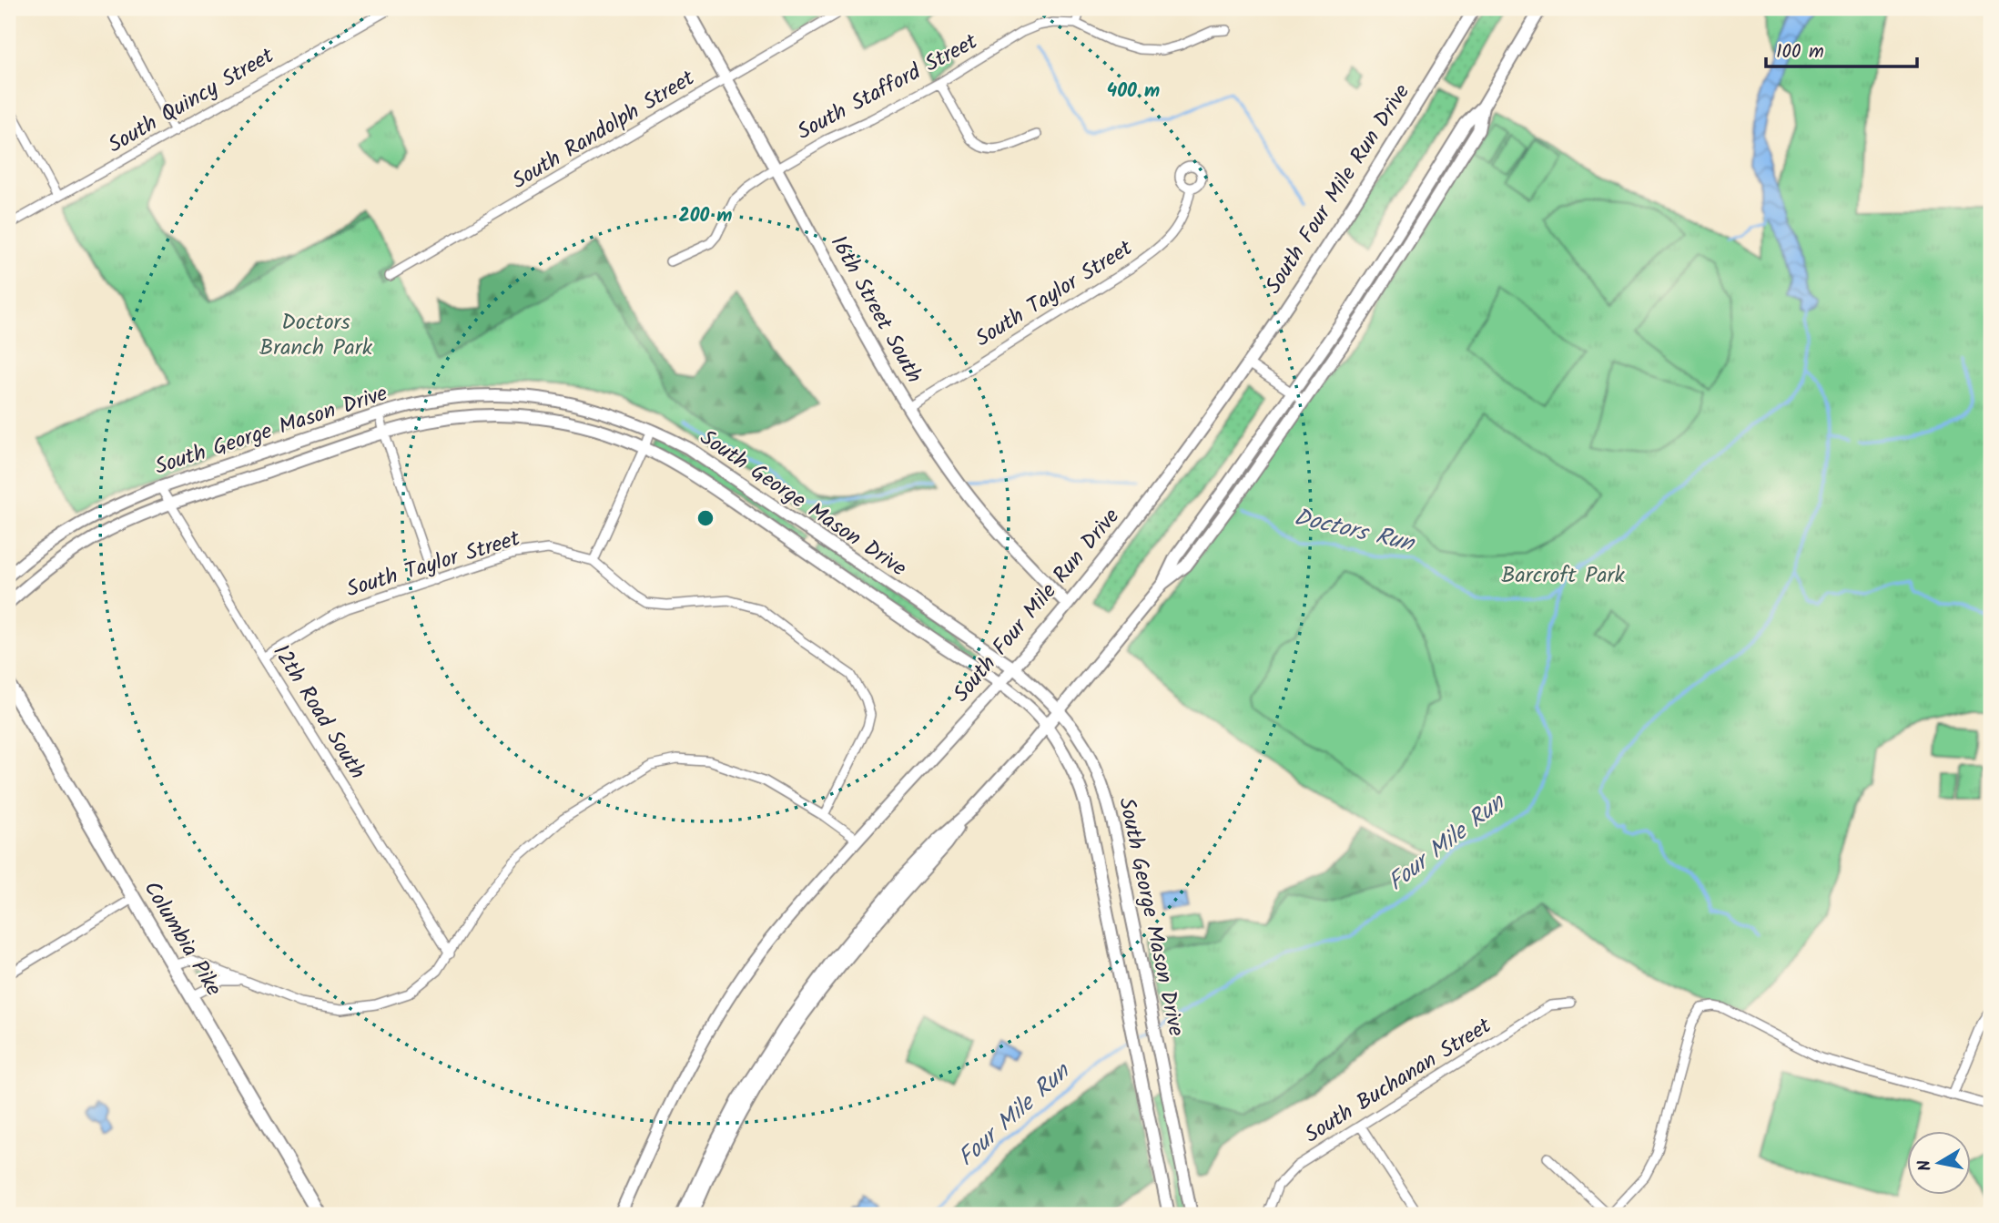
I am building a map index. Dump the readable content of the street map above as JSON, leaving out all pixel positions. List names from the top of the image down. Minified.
{"streets":{"main road":["South Four Mile Run Drive","16th Street South","South George Mason Drive","Columbia Pike"],"street":["South Stafford Street","South Quincy Street","South Randolph Street","South Taylor Street","12th Road South","South Buchanan Street"]},"crossings":[["South Stafford Street","16th Street South"],["South Randolph Street","16th Street South"],["South Four Mile Run Drive","16th Street South"],["South Four Mile Run Drive","South George Mason Drive"],["South Taylor Street","16th Street South"],["South Taylor Street","12th Road South"],["South George Mason Drive","12th Road South"]],"water":["Doctors Run","Four Mile Run"],"parks":["Doctors Branch Park","Barcroft Park"],"scale_bar":"100 m","north":"left","rings":["400 m","200 m"]}
